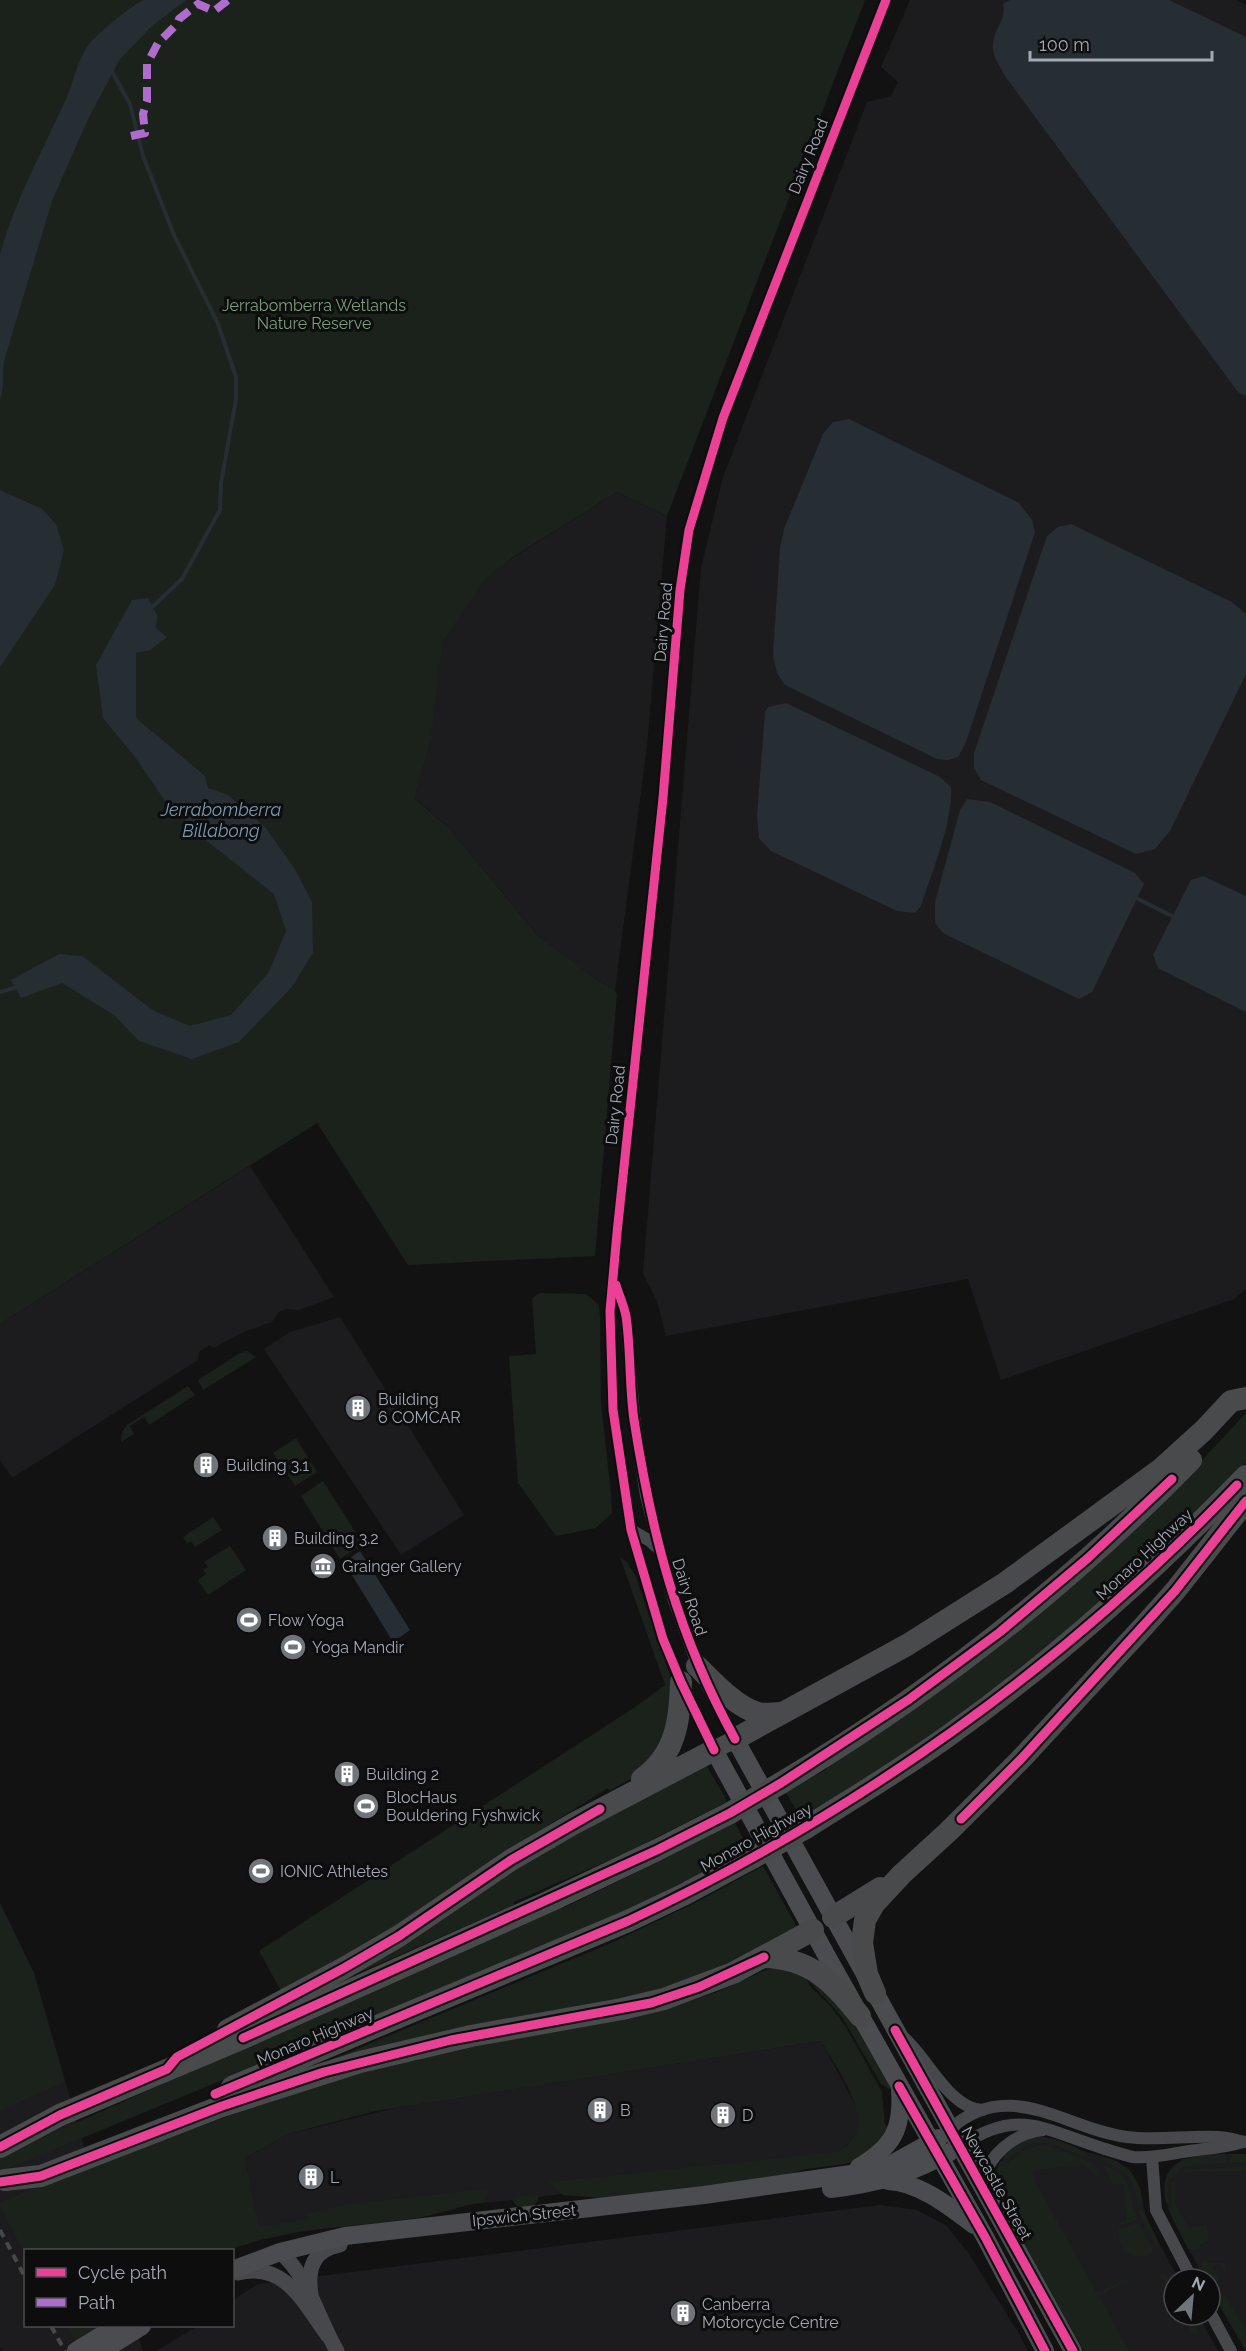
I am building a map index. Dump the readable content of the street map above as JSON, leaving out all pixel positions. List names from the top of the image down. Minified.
{"streets":{"highway":["Monaro Highway"],"main road":["Dairy Road","Newcastle Street","Ipswich Street"]},"crossings":[["Dairy Road","Newcastle Street"],["Newcastle Street","Ipswich Street"]],"water":["Jerrabomberra Billabong"],"parks":["Jerrabomberra Wetlands Nature Reserve"],"places":{"building":["Building 6 COMCAR","Building 3.1","Building 3.2","Building 2","B","D","L","Canberra Motorcycle Centre"],"museum":["Grainger Gallery"],"sports":["Flow Yoga","Yoga Mandir","BlocHaus Bouldering Fyshwick","IONIC Athletes"]},"legend":["Cycle path","Path"],"scale_bar":"100 m","north":"top right"}
